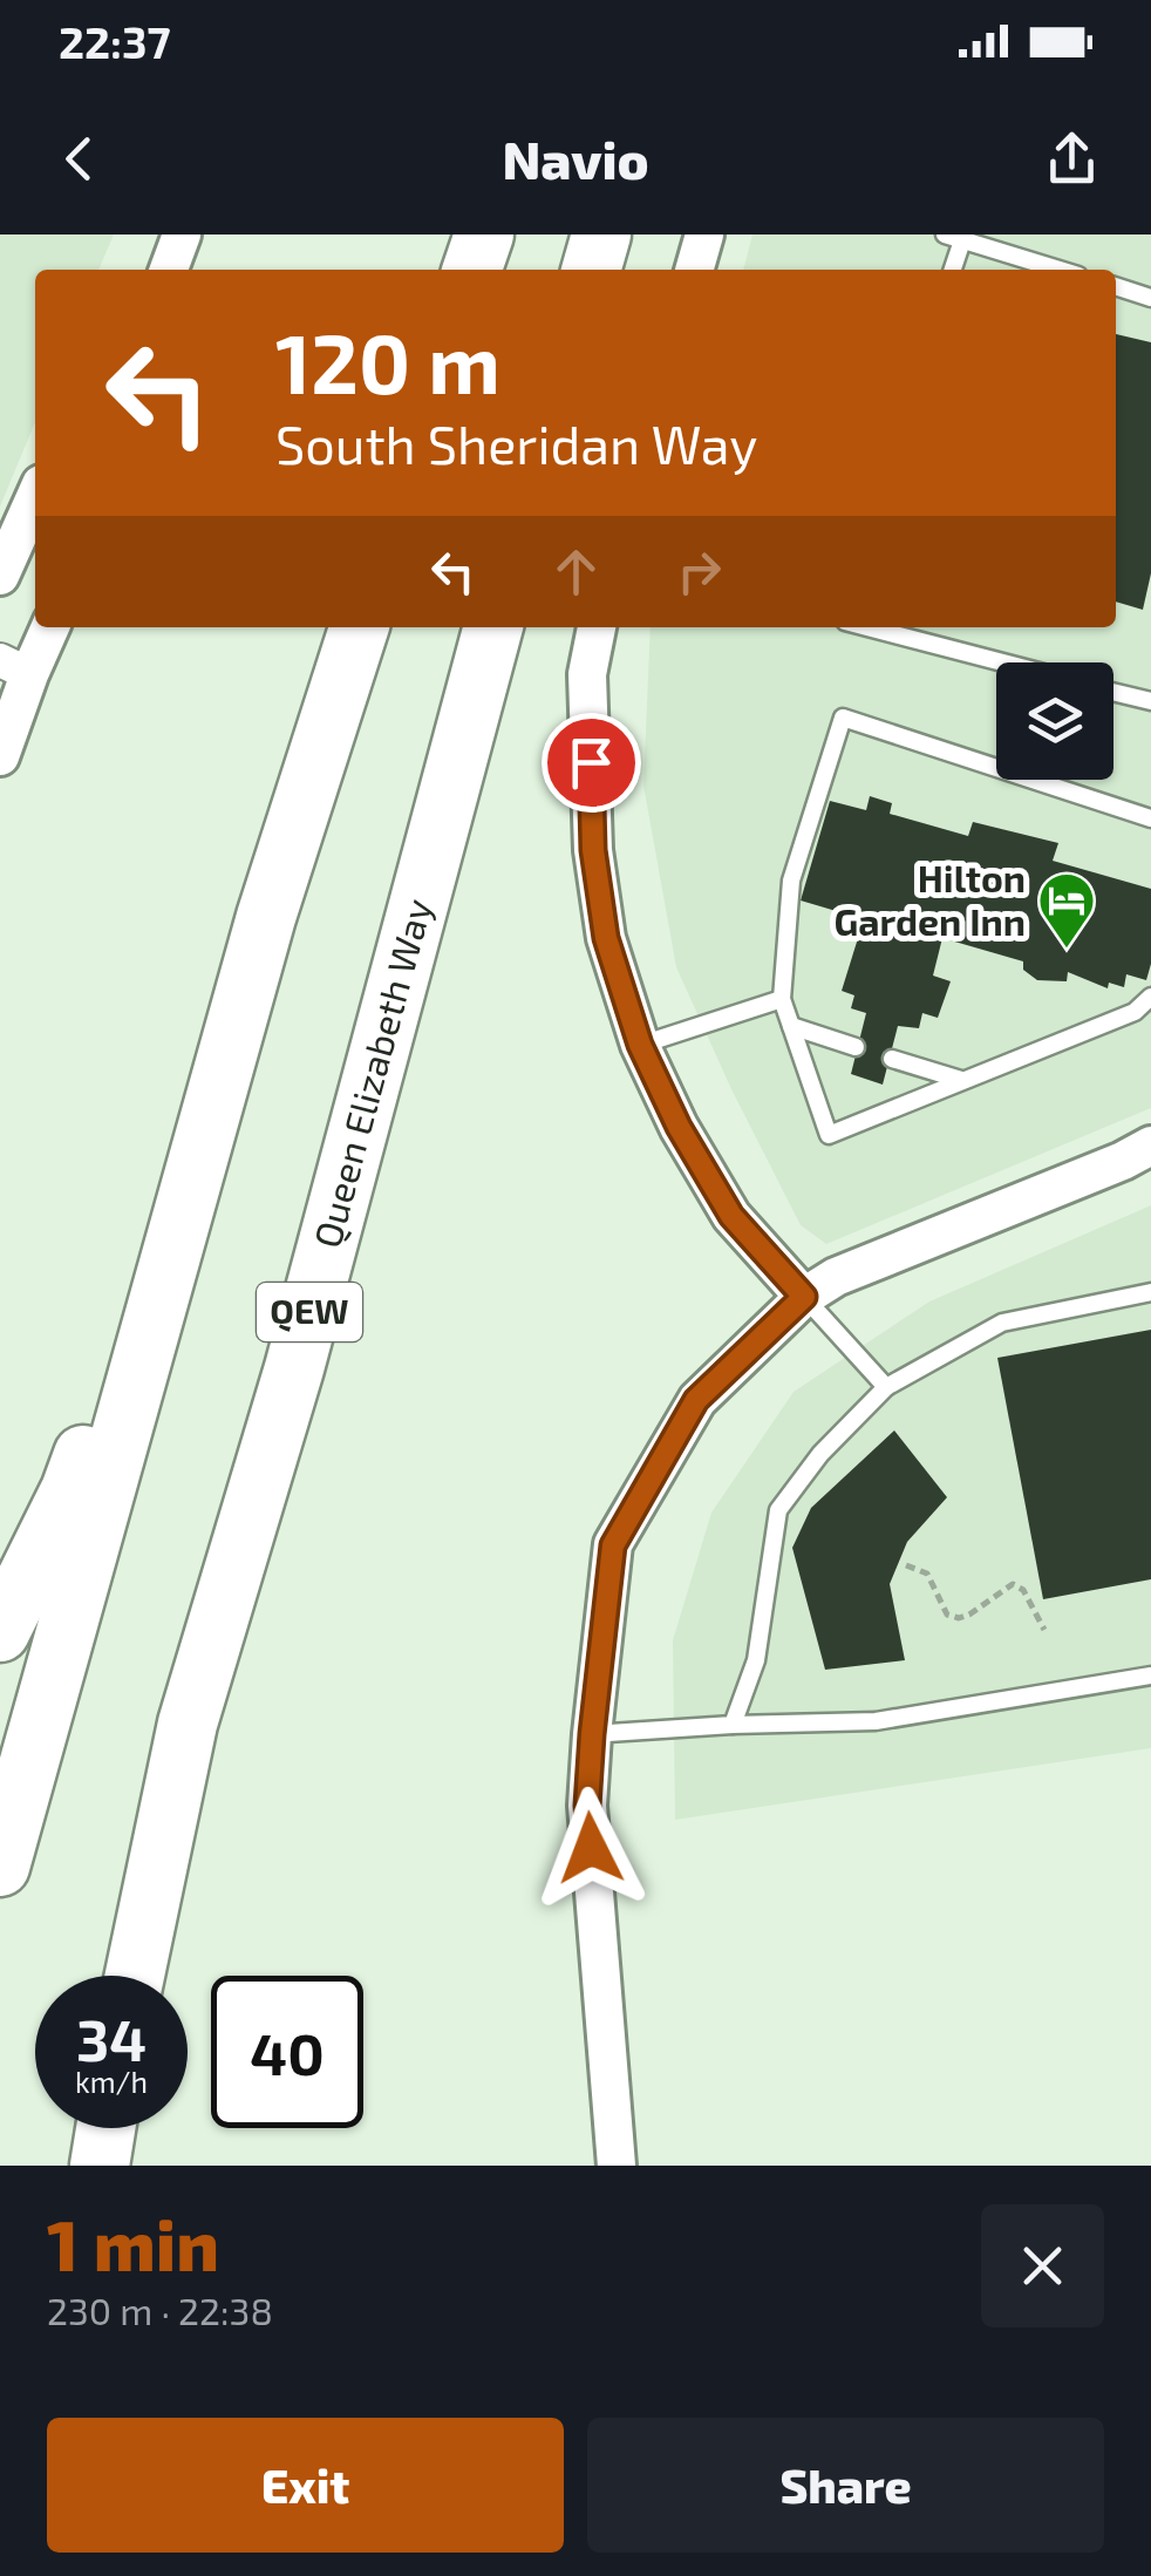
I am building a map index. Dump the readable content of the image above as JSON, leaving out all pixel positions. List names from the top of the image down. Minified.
{"streets":{"highway":["Queen Elizabeth Way","QEW"]},"places":{"hotel":["Hilton Garden Inn"]},"page":{"status":"22:37","header":"Navio","turn":["120 m","South Sheridan Way"],"speed":"34 km/h","limit":"40","heading":["1 min","230 m · 22:38"],"buttons":["Exit","Share"]}}
